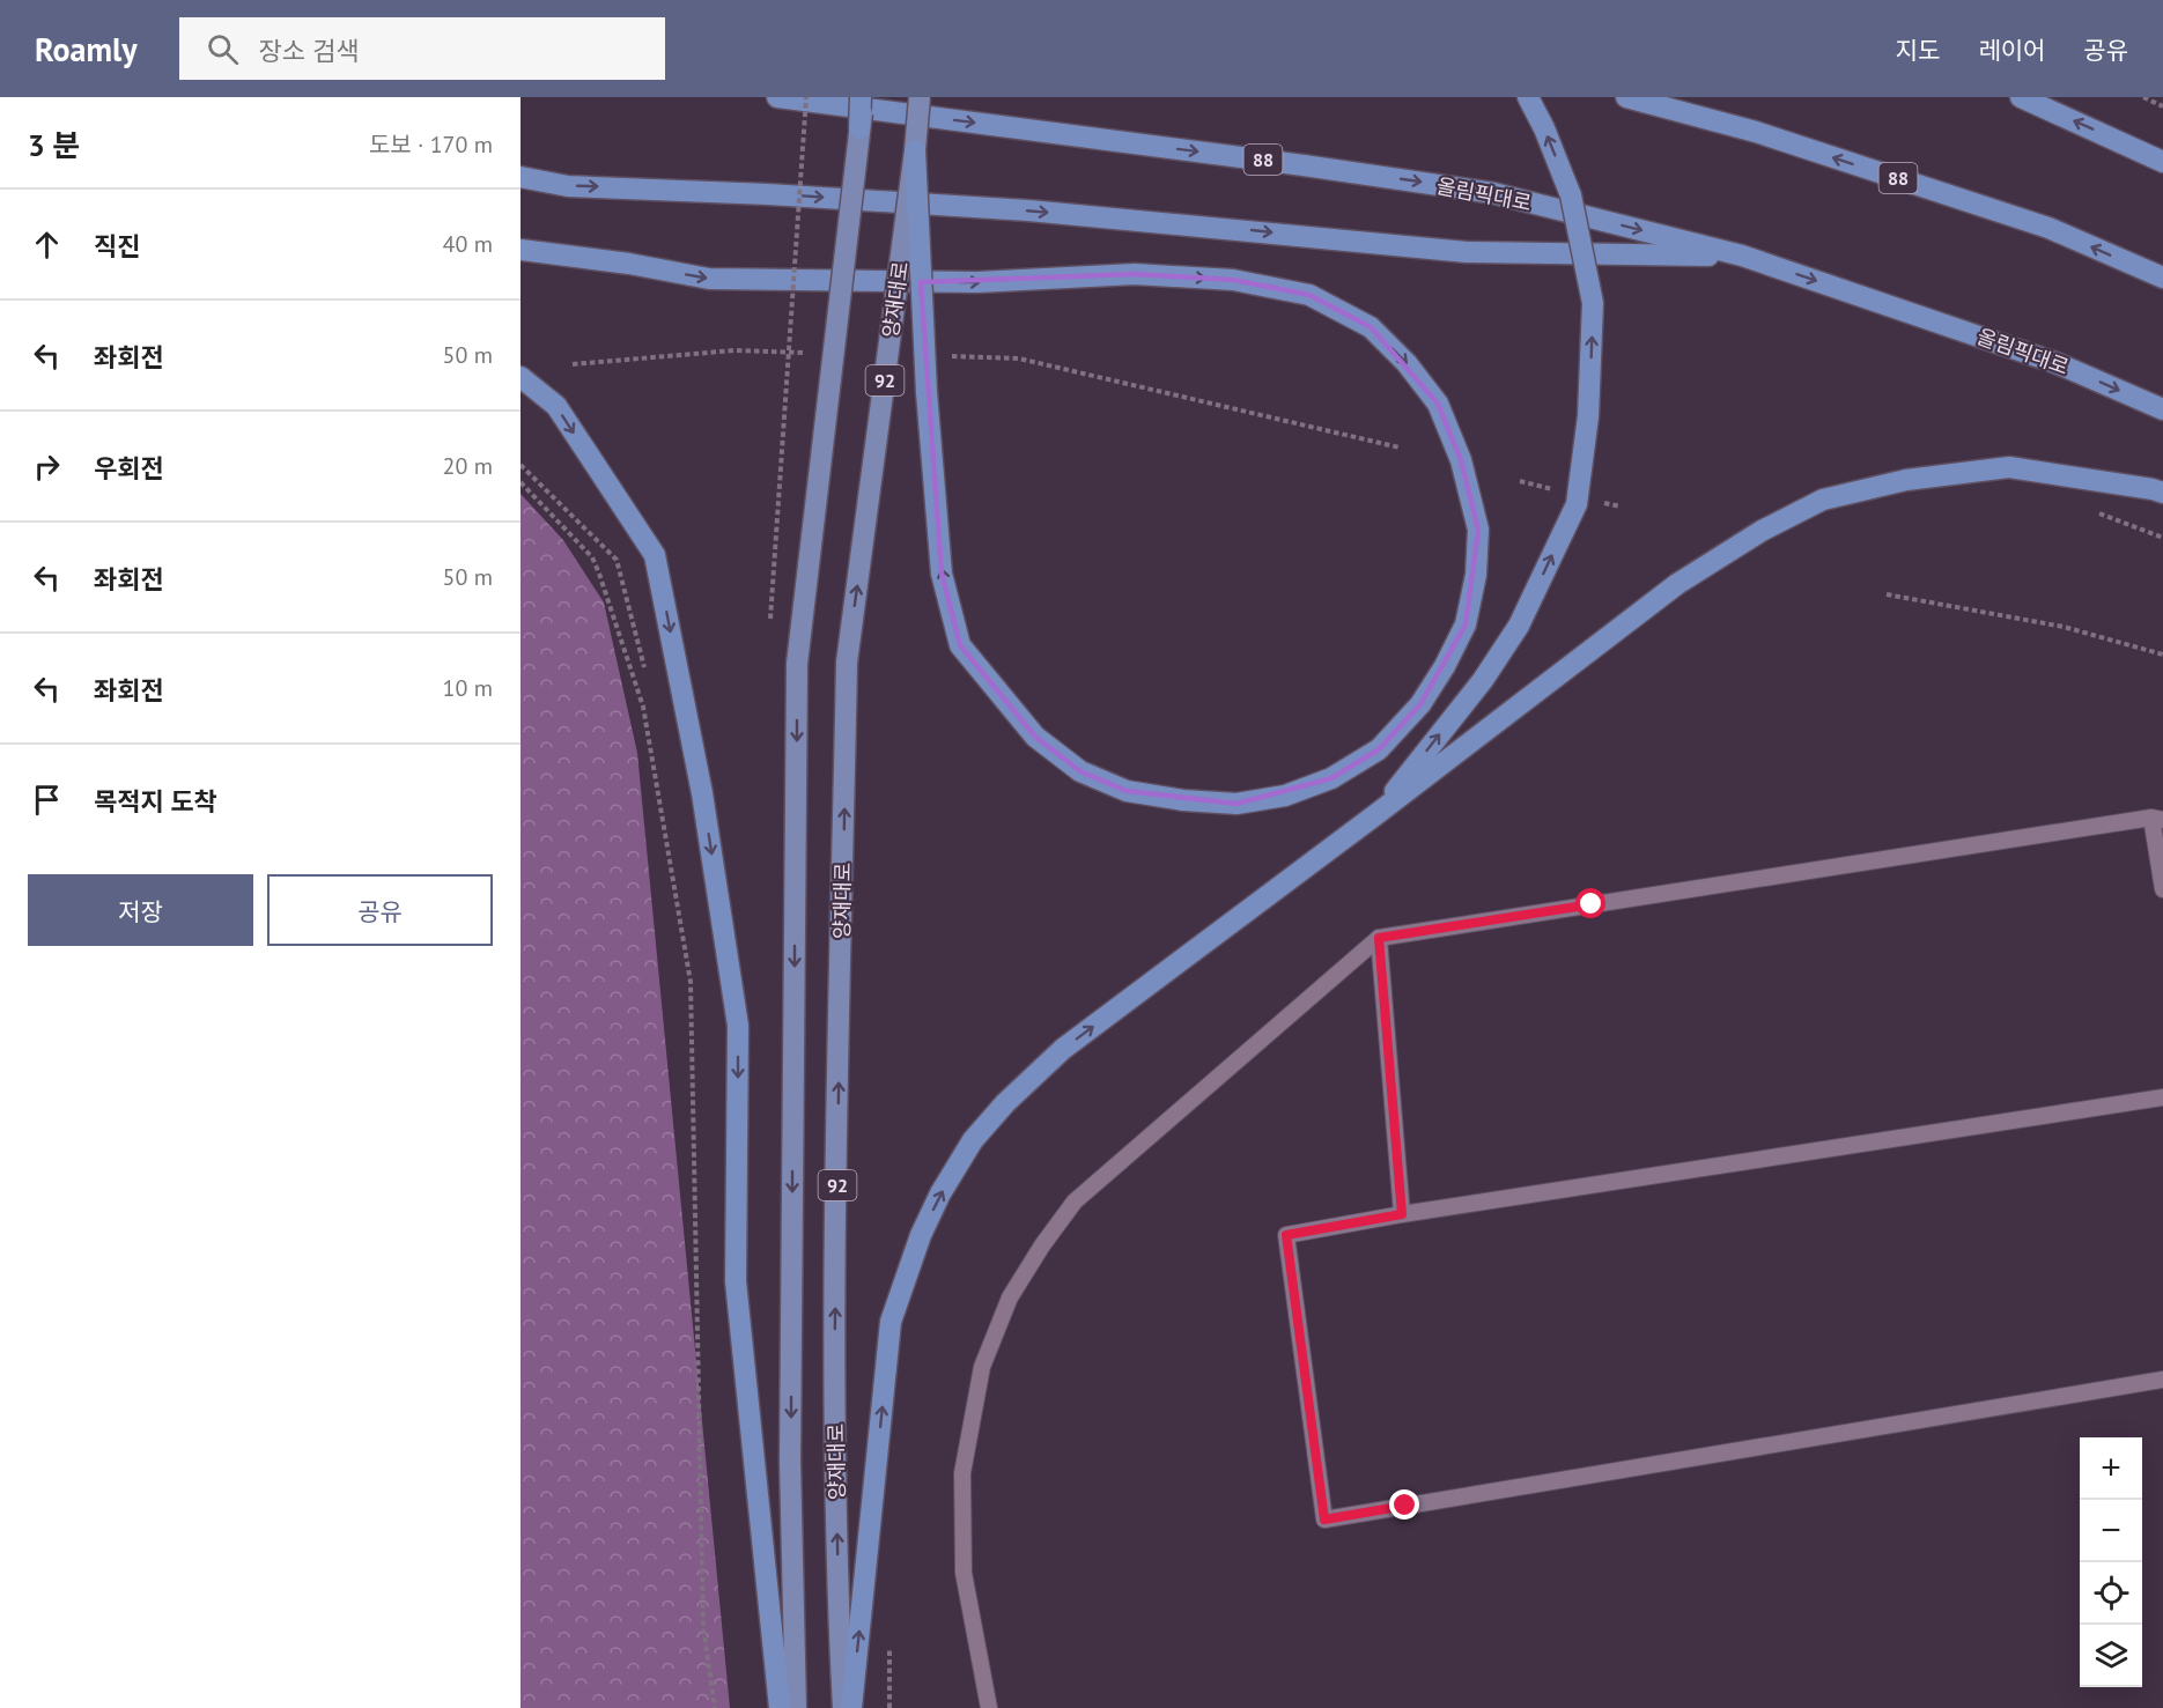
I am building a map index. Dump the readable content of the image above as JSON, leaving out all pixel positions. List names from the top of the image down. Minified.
{"streets":{"highway":["88","올림픽대로"],"main road":["양재대로","92"]},"page":{"header":"Roamly","search":"장소 검색","nav":["지도","레이어","공유"],"heading":["3 분","도보 · 170 m"],"list":[["직진","40 m"],["좌회전","50 m"],["우회전","20 m"],["좌회전","50 m"],["좌회전","10 m"],"목적지 도착"],"buttons":["저장","공유"],"map_buttons":["+","−"]}}
